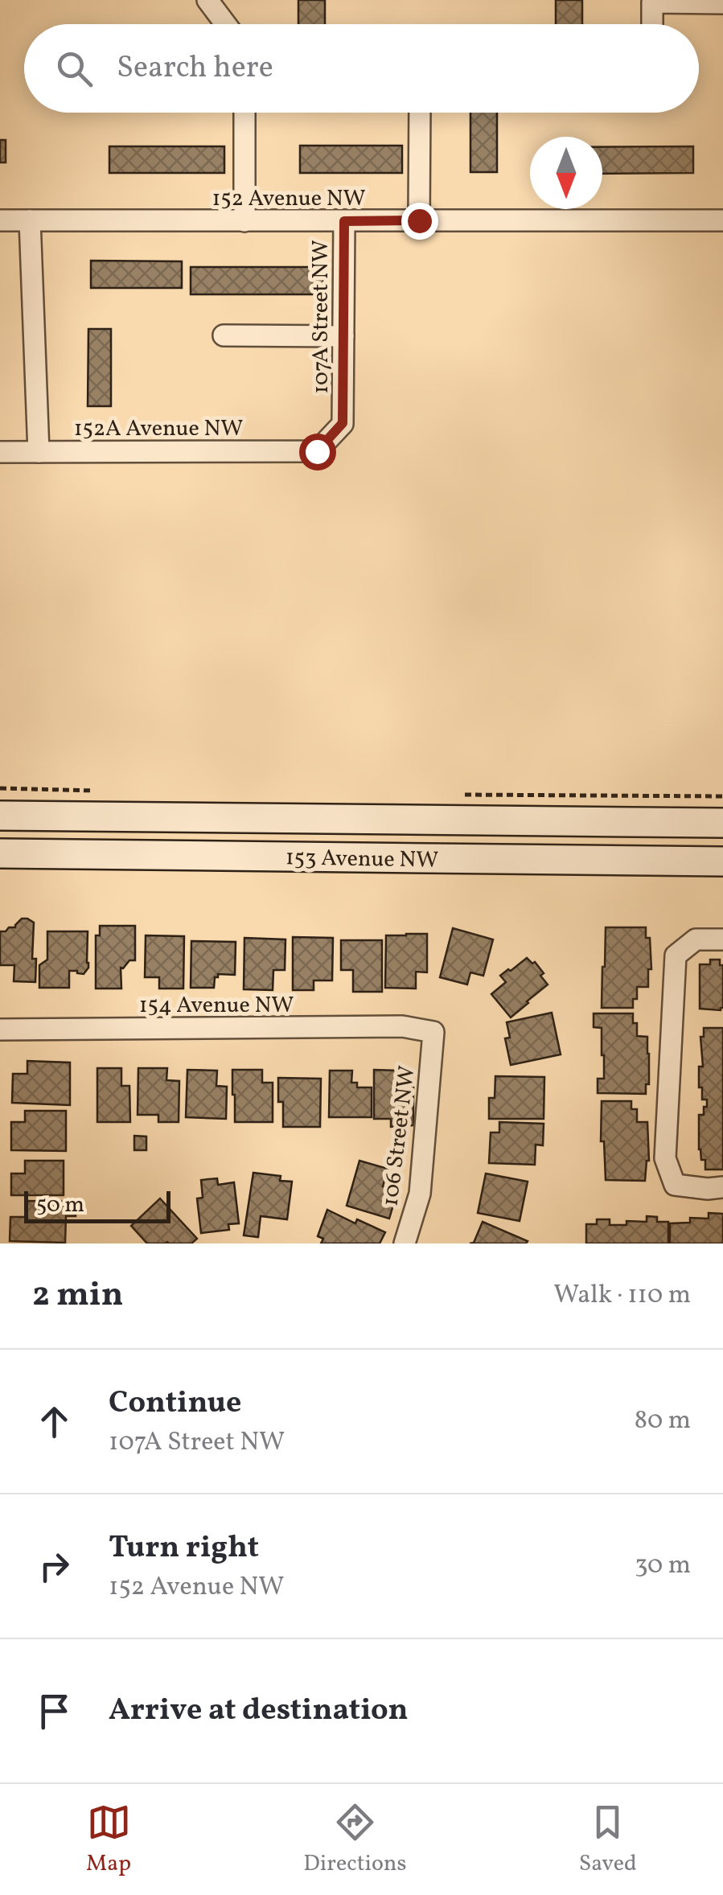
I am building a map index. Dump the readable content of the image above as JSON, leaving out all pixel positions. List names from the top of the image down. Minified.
{"streets":{"main road":["153 Avenue NW"],"street":["152 Avenue NW","107A Street NW","152A Avenue NW","154 Avenue NW","106 Street NW"]},"crossings":[["152 Avenue NW","107A Street NW"],["107A Street NW","152A Avenue NW"],["154 Avenue NW","106 Street NW"]],"scale_bar":"50 m","north":"bottom","page":{"search":"Search here","scale":"50 m","heading":["2 min","Walk · 110 m"],"list":[["Continue","107A Street NW","80 m"],["Turn right","152 Avenue NW","30 m"],"Arrive at destination"],"nav":["Map","Directions","Saved"]}}
